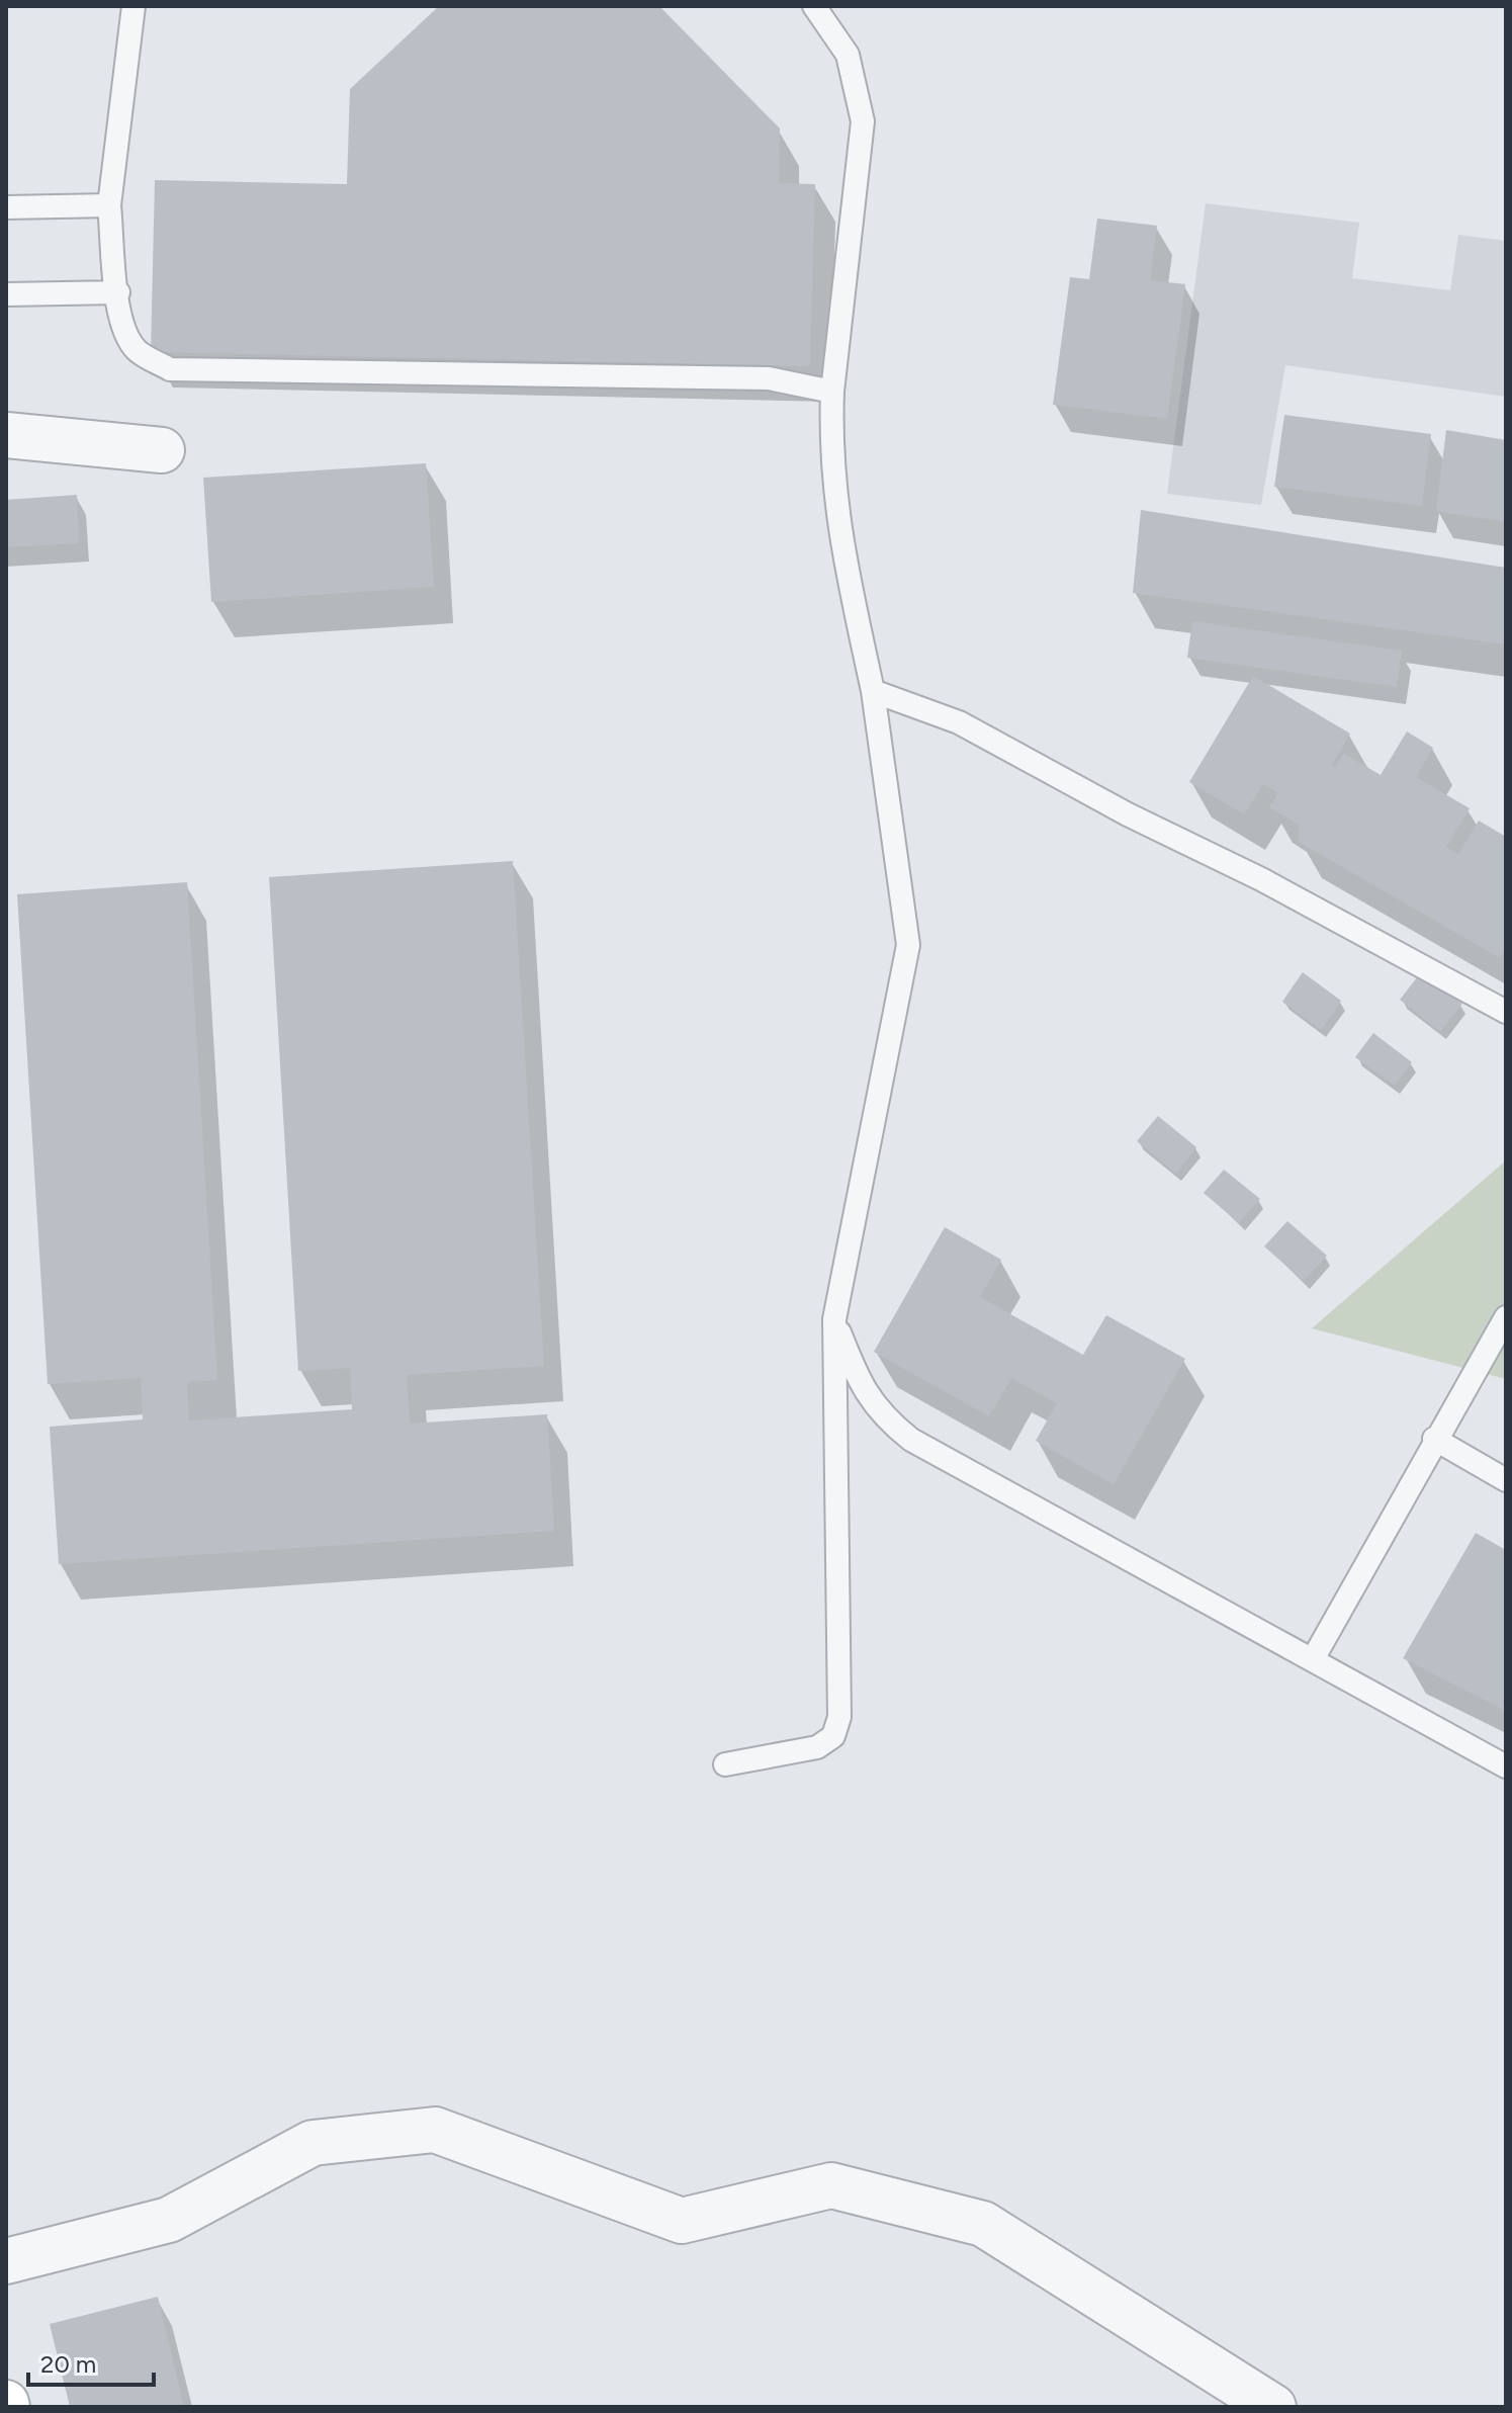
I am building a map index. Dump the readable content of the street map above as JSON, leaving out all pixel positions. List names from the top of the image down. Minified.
{"scale_bar":"20 m"}
